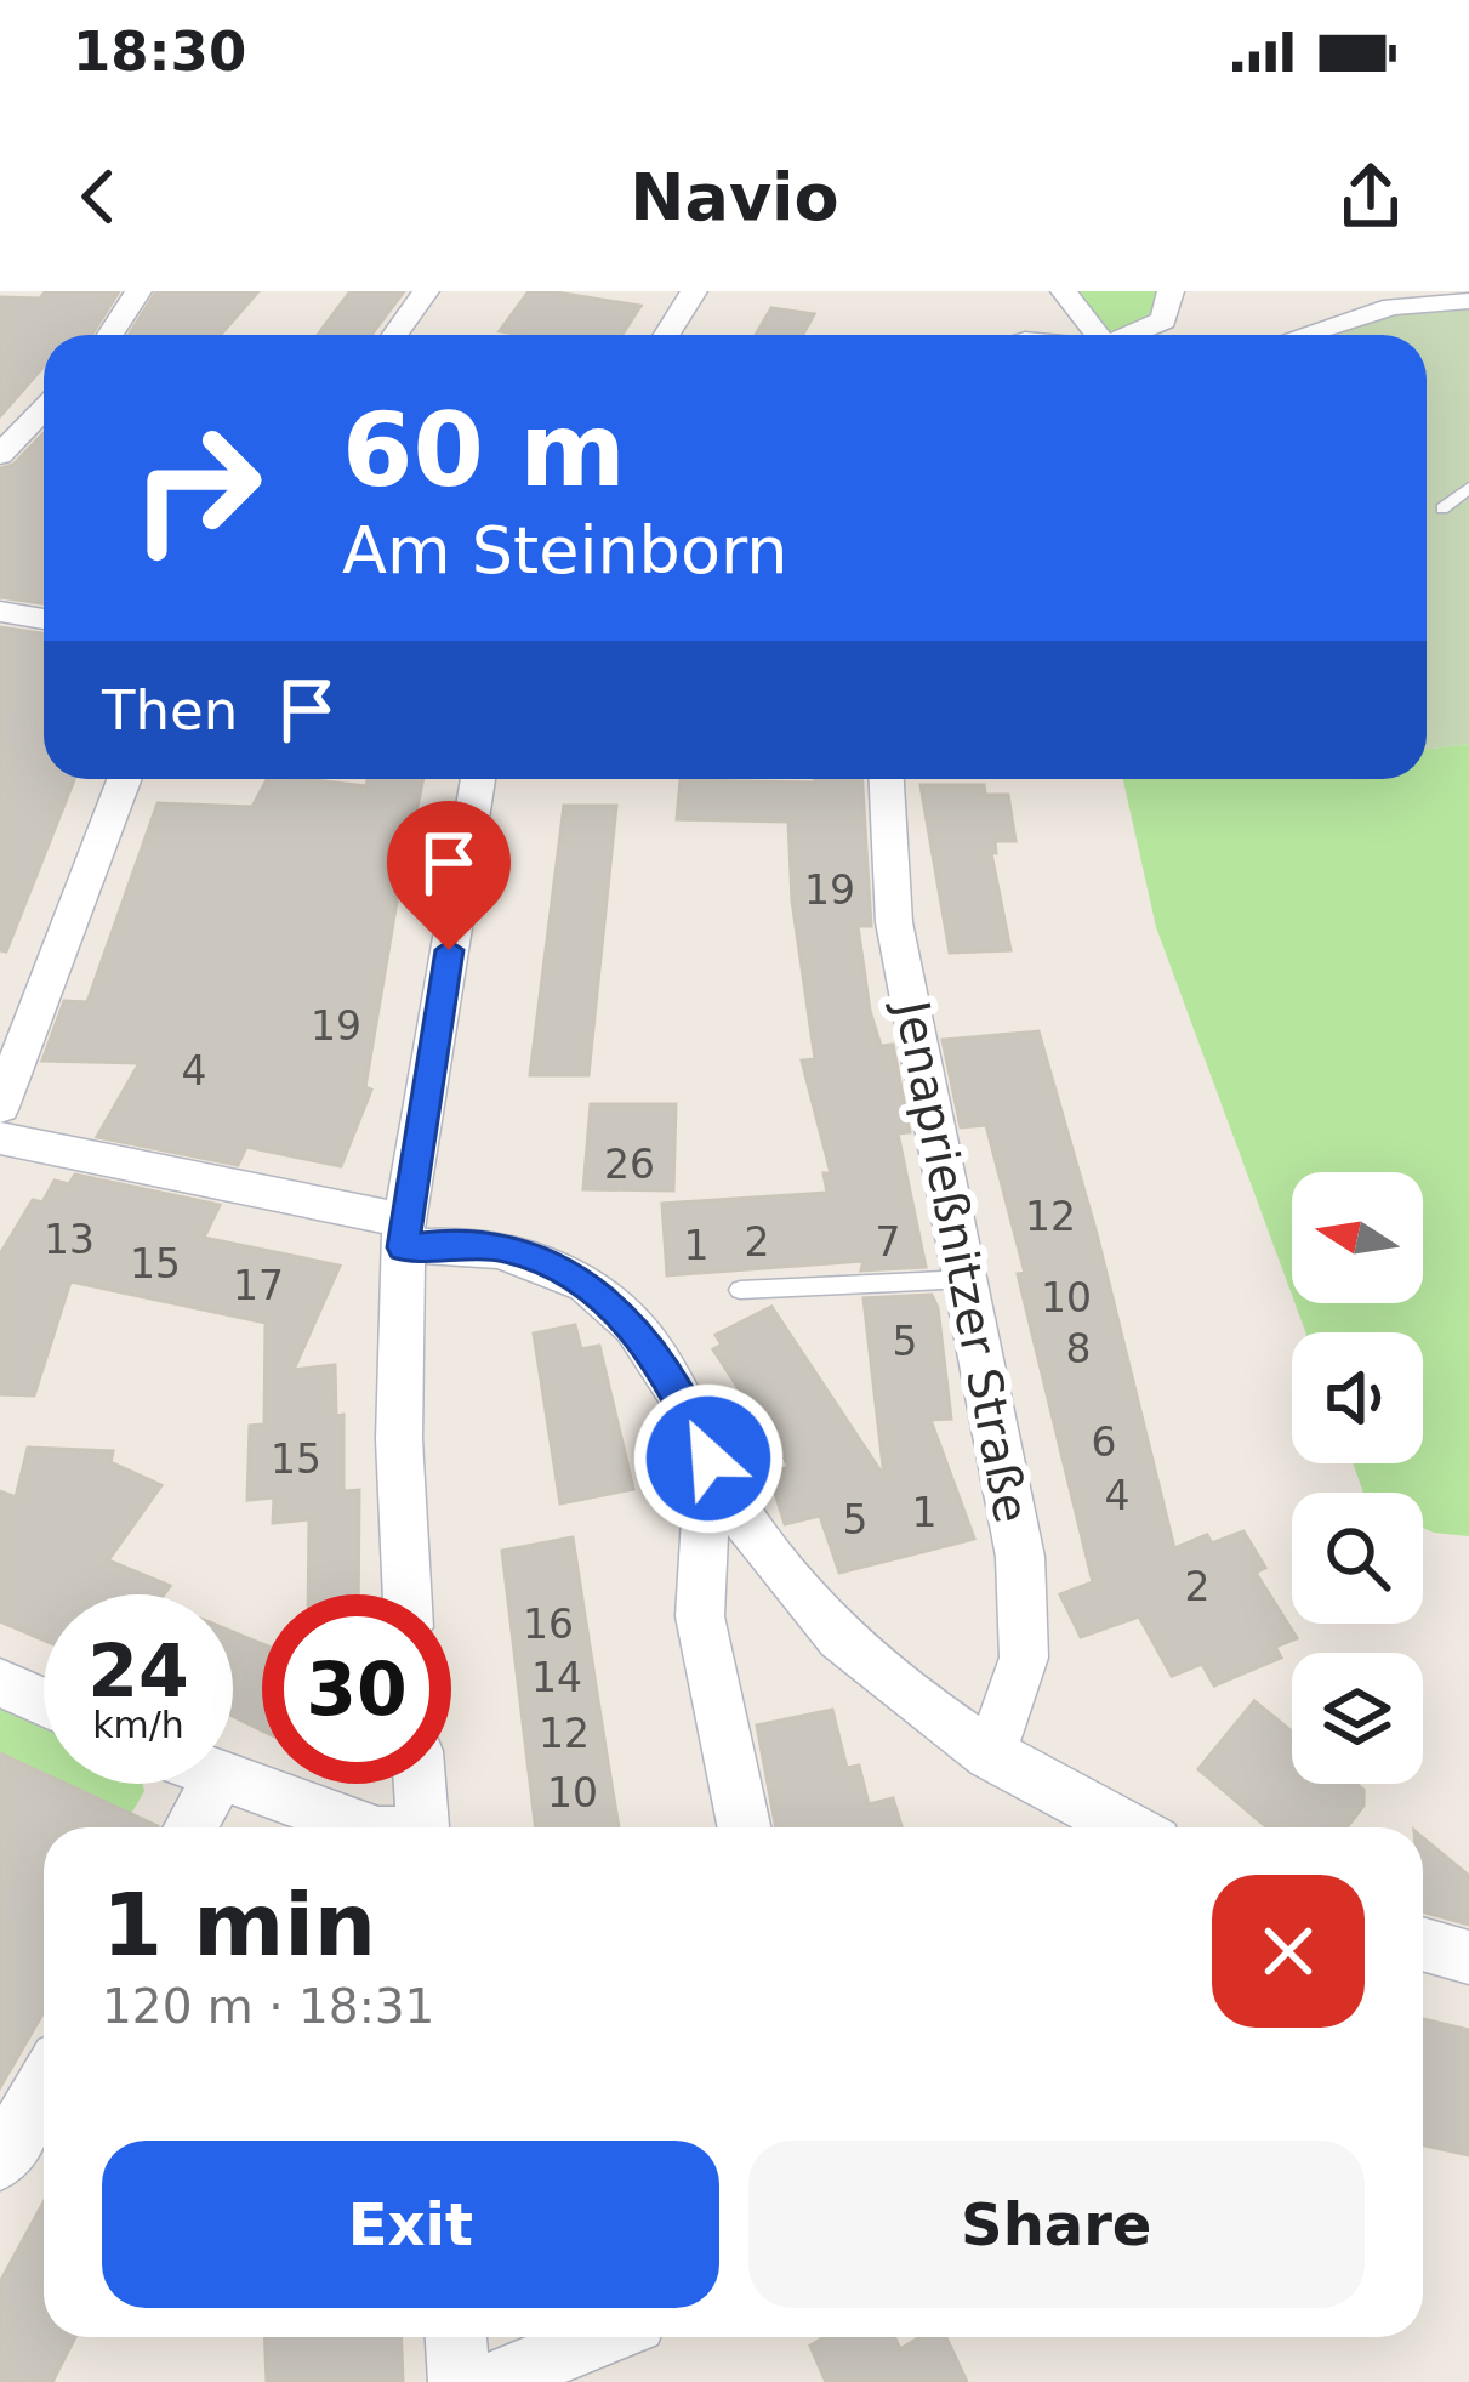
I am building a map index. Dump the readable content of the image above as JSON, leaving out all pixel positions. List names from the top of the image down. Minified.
{"streets":{"street":["Jenaprießnitzer Straße"]},"house_numbers":["19","19","4","26","12","13","2","7","1","15","17","10","5","8","6","15","4","1","5","2","16","14","12","10"],"north":"left","page":{"status":"18:30","header":"Navio","turn":["60 m","Am Steinborn"],"then":"Then","speed":"24 km/h","limit":"30","heading":["1 min","120 m · 18:31"],"buttons":["Exit","Share"]}}
